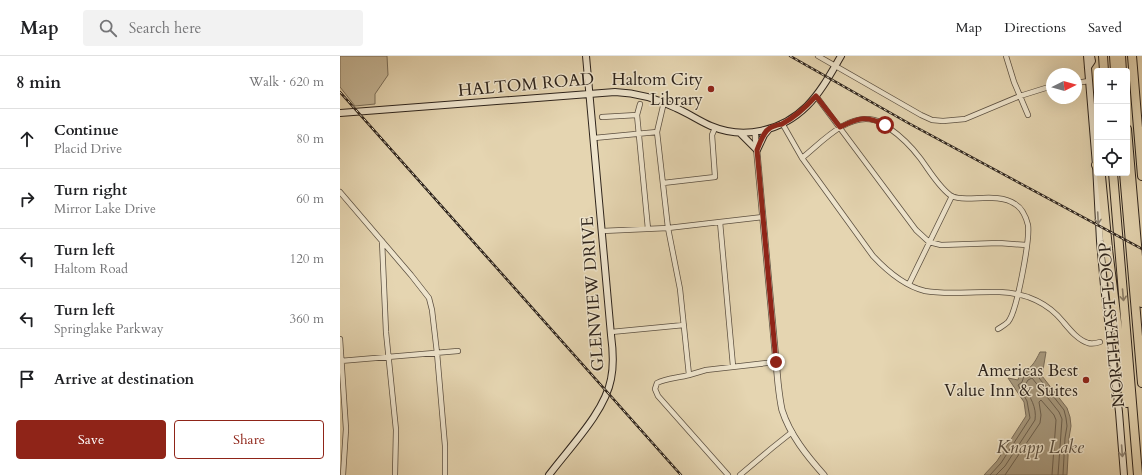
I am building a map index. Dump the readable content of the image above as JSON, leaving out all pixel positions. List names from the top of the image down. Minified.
{"streets":{"highway":["NORTHEAST LOOP"],"main road":["HALTOM ROAD","GLENVIEW DRIVE"]},"crossings":[["HALTOM ROAD","GLENVIEW DRIVE"]],"water":["Knapp Lake"],"places":["Haltom City Library","Americas Best Value Inn & Suites"],"north":"right","page":{"header":"Map","search":"Search here","nav":["Map","Directions","Saved"],"heading":["8 min","Walk · 620 m"],"map_buttons":["+","−"],"list":[["Continue","Placid Drive","80 m"],["Turn right","Mirror Lake Drive","60 m"],["Turn left","Haltom Road","120 m"],["Turn left","Springlake Parkway","360 m"],"Arrive at destination"],"buttons":["Save","Share"]}}
